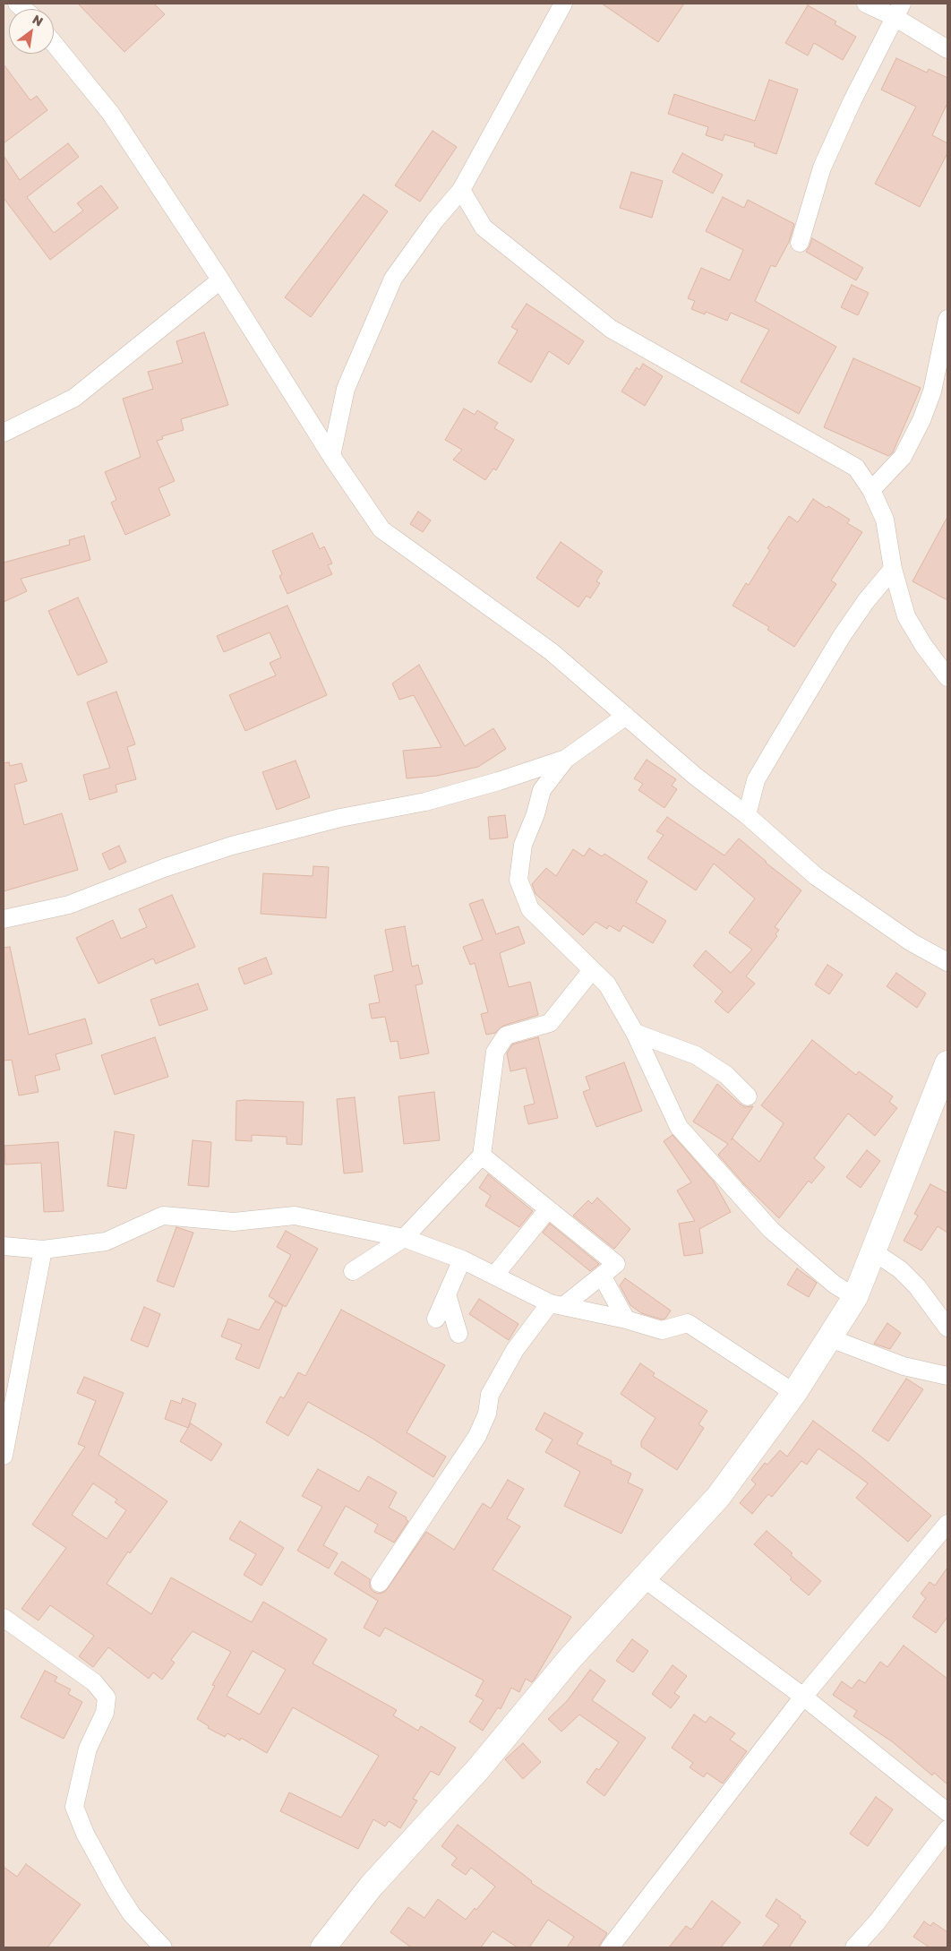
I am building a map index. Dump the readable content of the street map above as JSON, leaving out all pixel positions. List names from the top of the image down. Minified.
{"north":"top right"}
